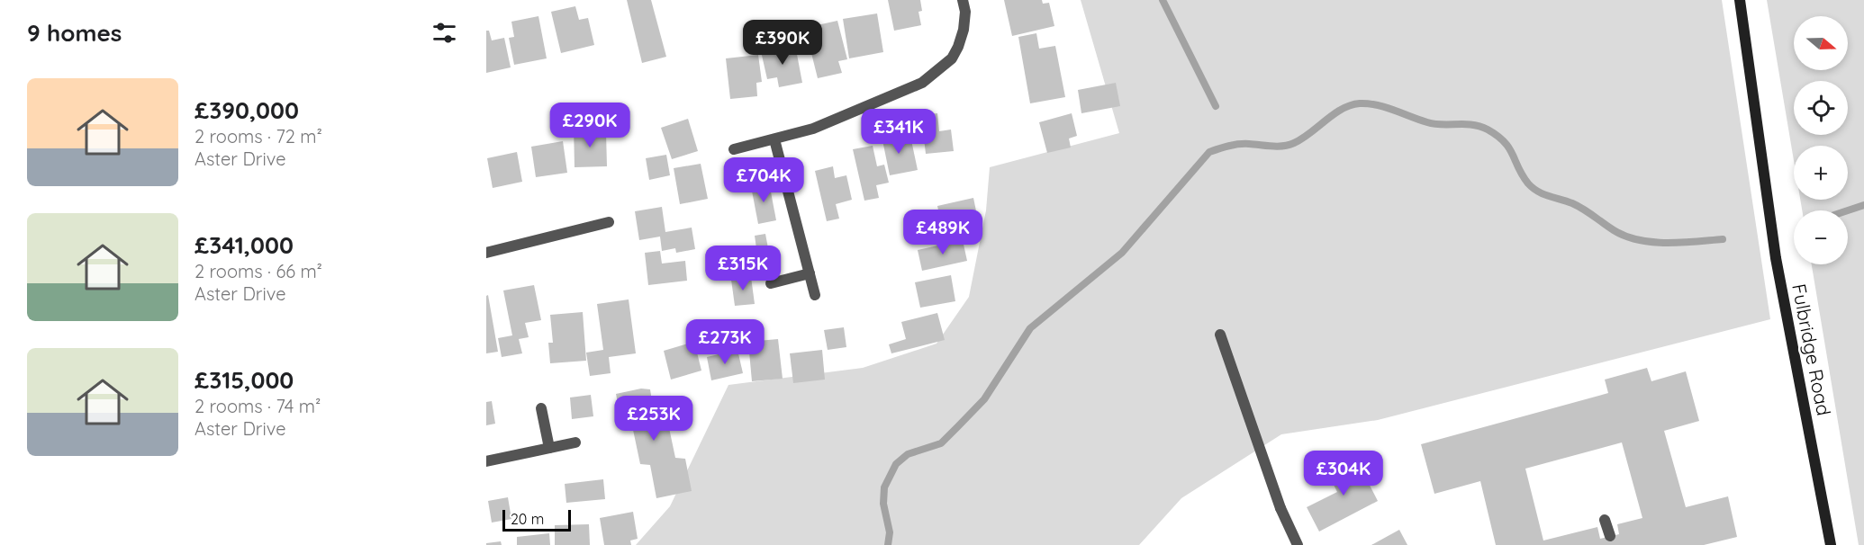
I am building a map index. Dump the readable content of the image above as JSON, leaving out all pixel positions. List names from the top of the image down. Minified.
{"streets":{"street":["Fulbridge Road"]},"scale_bar":"20 m","north":"right","page":{"heading":"9 homes","map_buttons":["+","−"],"price":["£390K","£290K","£341K","£704K","£489K","£315K","£273K","£253K","£304K"],"list":[{"name":"£390,000","note":"2 rooms · 72 m² · Aster Drive"},{"name":"£341,000","note":"2 rooms · 66 m² · Aster Drive"},{"name":"£315,000","note":"2 rooms · 74 m² · Aster Drive"}],"scale":"20 m"}}
